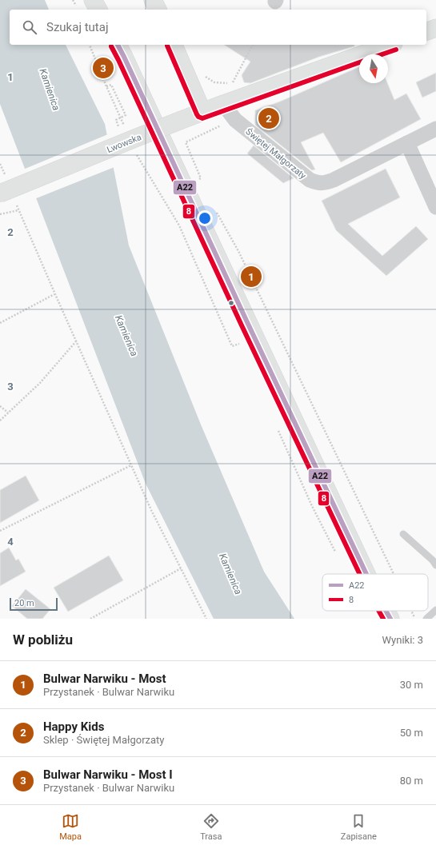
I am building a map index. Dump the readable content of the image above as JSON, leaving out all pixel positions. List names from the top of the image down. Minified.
{"streets":{"main road":["Lwowska"],"street":["Świętej Małgorzaty"]},"crossings":[["Lwowska","Świętej Małgorzaty"]],"water":["Kamienica"],"lines":["transit line A22","transit line 8"],"legend":["A22","8"],"scale_bar":"20 m","north":"bottom","page":{"search":"Szukaj tutaj","pins":["3","2","1"],"scale":"20 m","heading":["W pobliżu","Wyniki: 3"],"list":[{"mark":"1","name":"Bulwar Narwiku - Most","note":"Przystanek · Bulwar Narwiku","value":"30 m"},{"mark":"2","name":"Happy Kids","note":"Sklep · Świętej Małgorzaty","value":"50 m"},{"mark":"3","name":"Bulwar Narwiku - Most I","note":"Przystanek · Bulwar Narwiku","value":"80 m"}],"nav":["Mapa","Trasa","Zapisane"]},"grid":{"rows":["1","2","3","4"]}}
